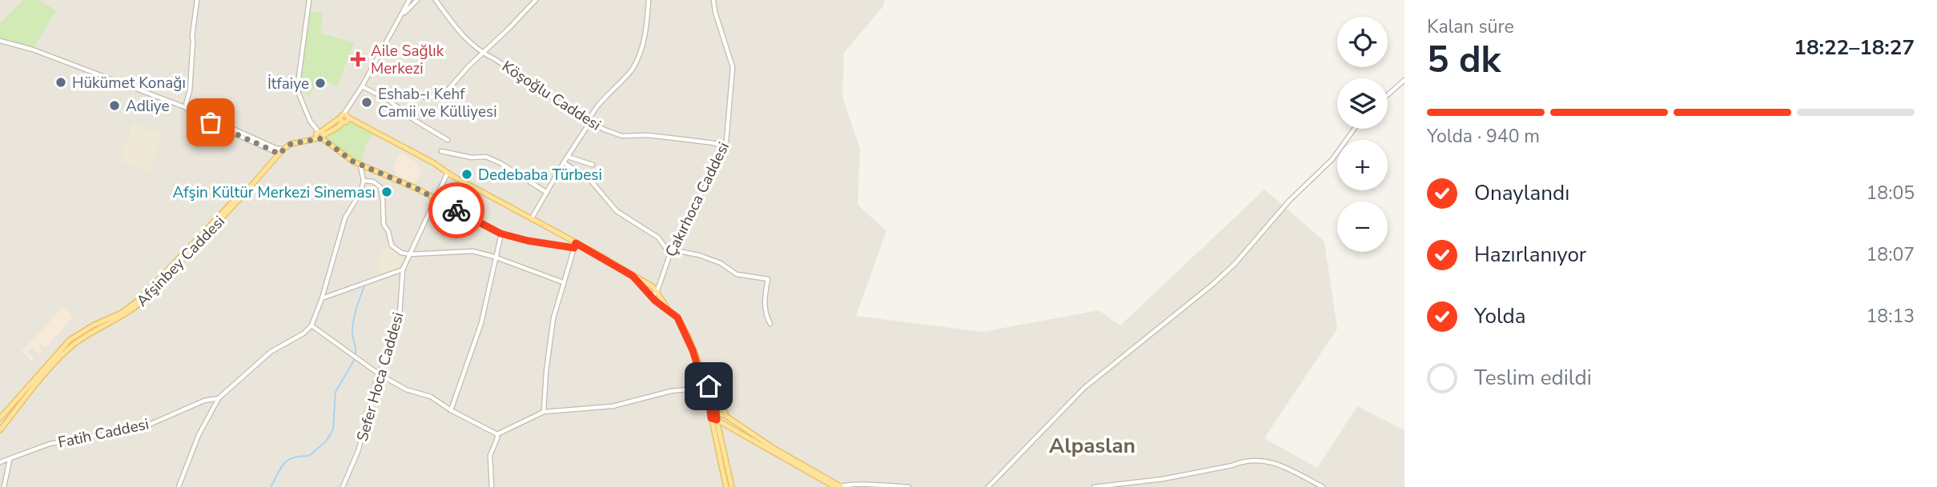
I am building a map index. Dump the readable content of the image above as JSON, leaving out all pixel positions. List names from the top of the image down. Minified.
{"streets":{"main road":["Afşinbey Caddesi"],"street":["Köşoğlu Caddesi","Çakırhoca Caddesi","Sefer Hoca Caddesi","Fatih Caddesi"]},"crossings":[["Köşoğlu Caddesi","Çakırhoca Caddesi"]],"districts":["Alpaslan"],"places":{"health":["Aile Sağlık Merkezi"],"other":["Hükümet Konağı","İtfaiye","Eshab-ı Kehf Camii ve Külliyesi","Adliye","Dedebaba Türbesi","Afşin Kültür Merkezi Sineması"]},"page":{"heading":["5 dk","Kalan süre","18:22–18:27"],"map_buttons":["+","−"],"bar":"Yolda · 940 m","list":[["Onaylandı","18:05"],["Hazırlanıyor","18:07"],["Yolda","18:13"],"Teslim edildi"]}}
